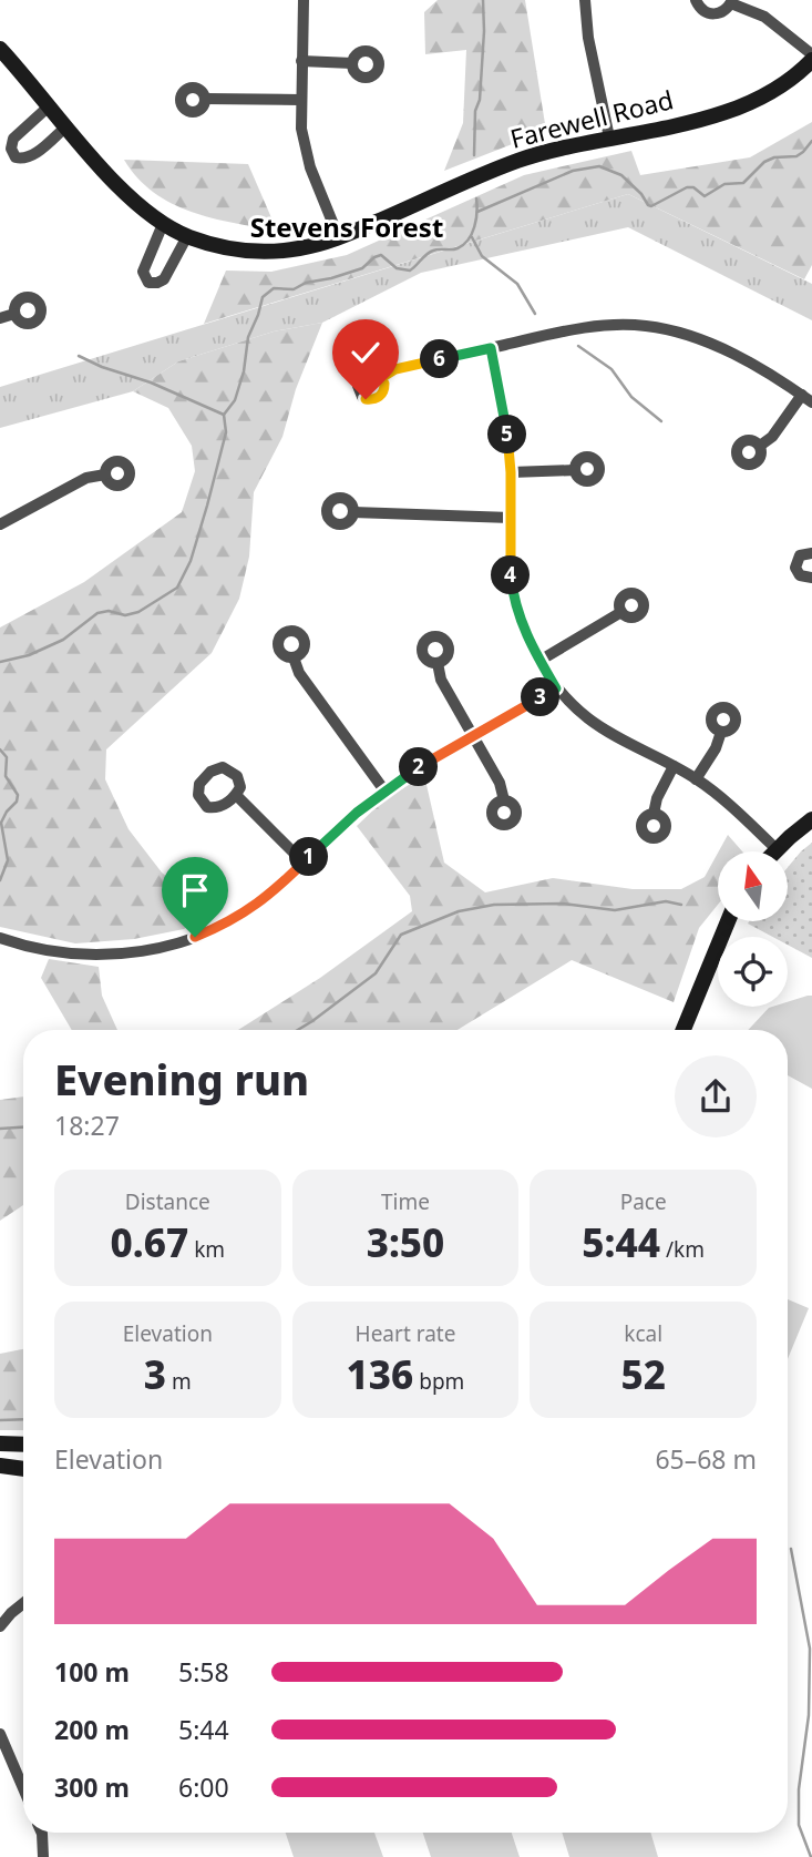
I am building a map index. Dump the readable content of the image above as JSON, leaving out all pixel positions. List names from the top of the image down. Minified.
{"streets":{"street":["Farewell Road"]},"districts":["Stevens Forest"],"north":"top","page":{"pins":["6","5","4","3","2","1"],"heading":["Evening run","18:27"],"stats":[["Distance","0.67 km"],["Time","3:50"],["Pace","5:44 /km"],["Elevation","3 m"],["Heart rate","136 bpm"],["kcal","52"]],"chart":["Elevation","65–68 m"],"list":[{"name":"100 m","note":"5:58"},{"name":"200 m","note":"5:44"},{"name":"300 m","note":"6:00"}]}}
